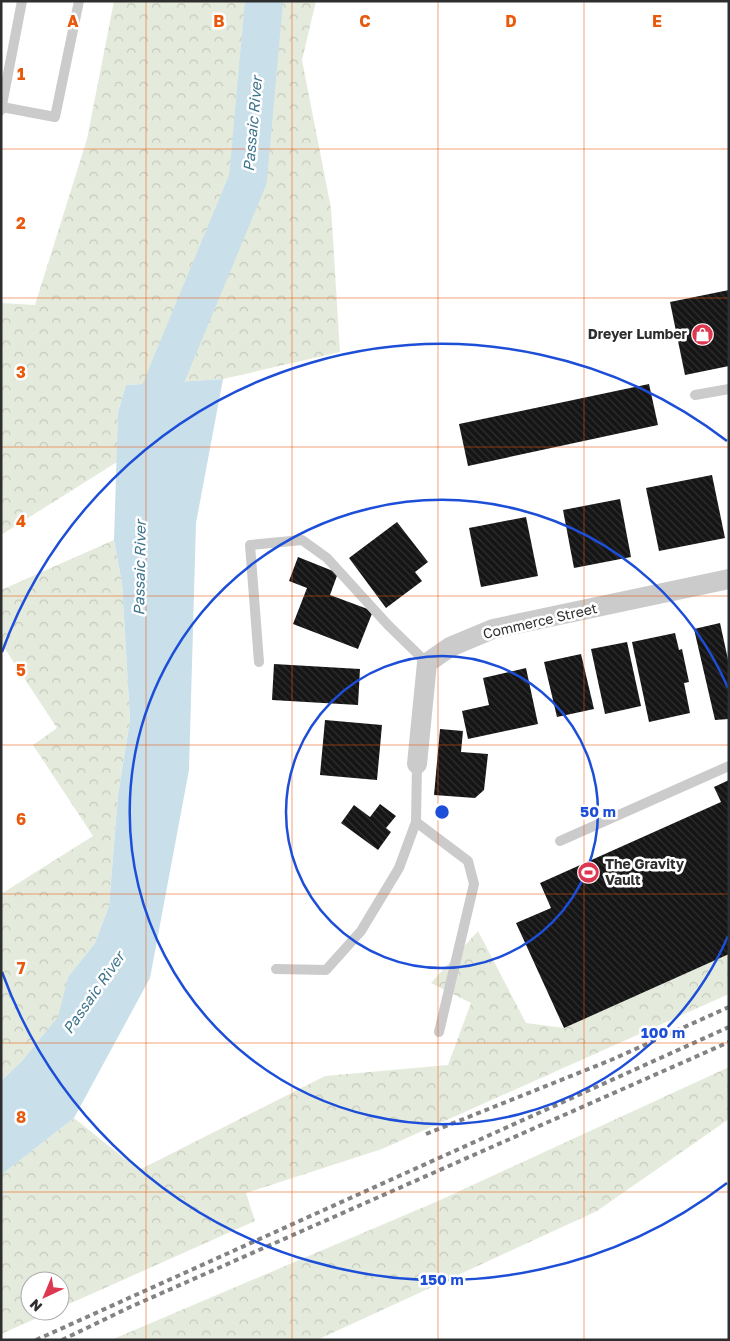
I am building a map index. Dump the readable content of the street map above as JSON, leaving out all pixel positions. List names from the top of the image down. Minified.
{"streets":{"street":["Commerce Street"]},"water":["Passaic River"],"places":{"shop":["Dreyer Lumber"],"sports":["The Gravity Vault"]},"north":"bottom left","grid":{"columns":["A","B","C","D","E"],"rows":["1","2","3","4","5","6","7","8"]},"rings":["50 m","100 m","150 m"]}
